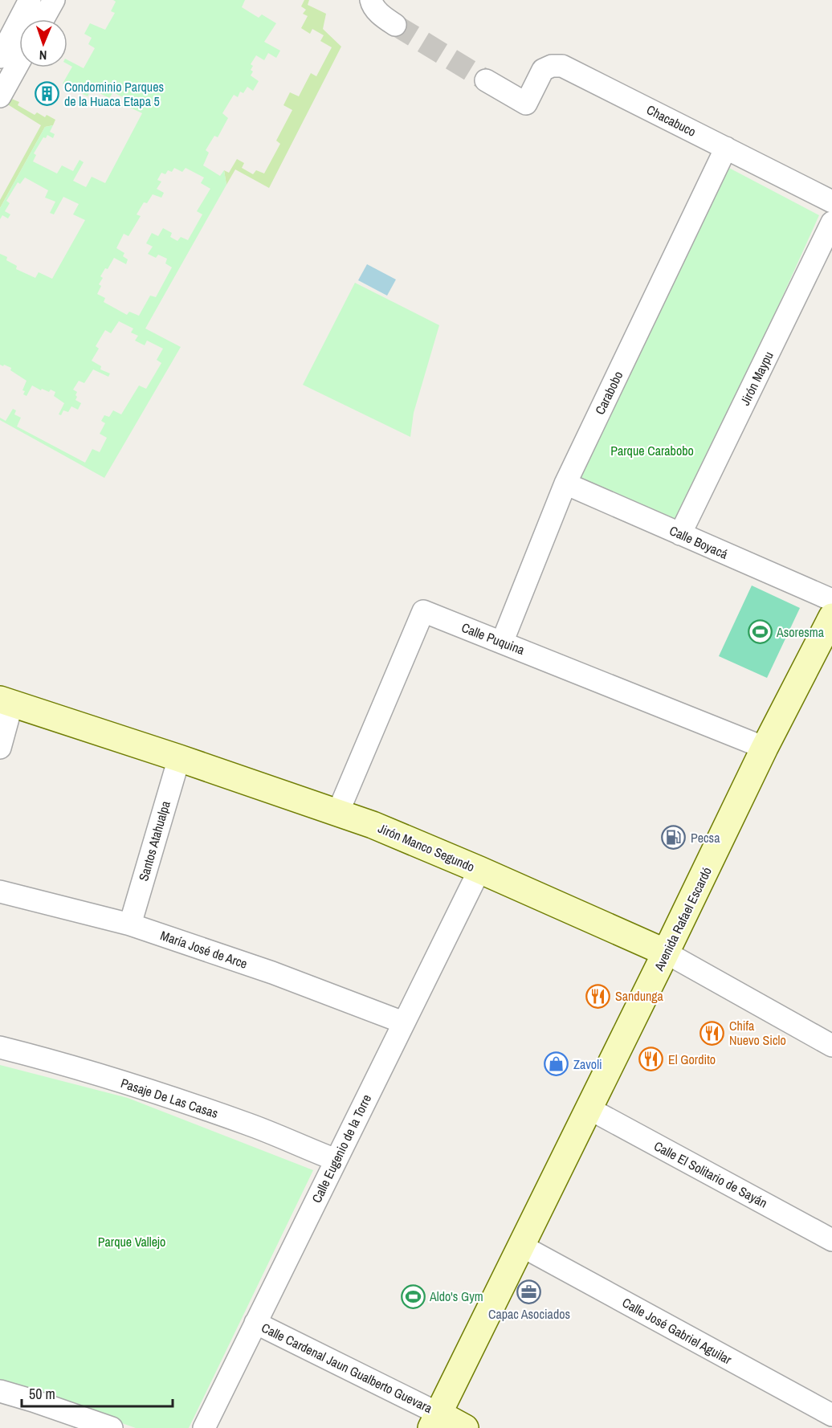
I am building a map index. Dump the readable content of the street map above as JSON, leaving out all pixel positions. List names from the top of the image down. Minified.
{"streets":{"main road":["Jirón Manco Segundo","Avenida Rafael Escardó"],"street":["Chacabuco","Jirón Maypu","Carabobo","Calle Boyacá","Calle Puquina","Santos Atahualpa","María José de Arce","Pasaje De Las Casas","Calle Eugenio de la Torre","Calle El Solitario de Sayán","Calle José Gabriel Aguilar","Calle Cardenal Jaun Gualberto Guevara"]},"crossings":[["Chacabuco","Carabobo"],["Jirón Maypu","Calle Boyacá"],["Carabobo","Calle Boyacá"],["Carabobo","Calle Puquina"],["Calle Puquina","Jirón Manco Segundo"],["Calle Puquina","Avenida Rafael Escardó"],["Santos Atahualpa","Jirón Manco Segundo"],["Santos Atahualpa","María José de Arce"],["Jirón Manco Segundo","Avenida Rafael Escardó"],["Jirón Manco Segundo","Calle Eugenio de la Torre"],["Avenida Rafael Escardó","Calle El Solitario de Sayán"],["Avenida Rafael Escardó","Calle José Gabriel Aguilar"],["Avenida Rafael Escardó","Calle Cardenal Jaun Gualberto Guevara"],["María José de Arce","Calle Eugenio de la Torre"],["Pasaje De Las Casas","Calle Eugenio de la Torre"],["Calle Eugenio de la Torre","Calle Cardenal Jaun Gualberto Guevara"]],"parks":["Parque Carabobo","Parque Vallejo"],"places":{"building":["Condominio Parques de la Huaca Etapa 5"],"sports":["Asoresma","Aldo's Gym"],"fuel station":["Pecsa"],"restaurant":["Sandunga","Chifa Nuevo Siclo","El Gordito"],"shop":["Zavoli"],"office":["Capac Asociados"]},"scale_bar":"50 m","north":"bottom"}
